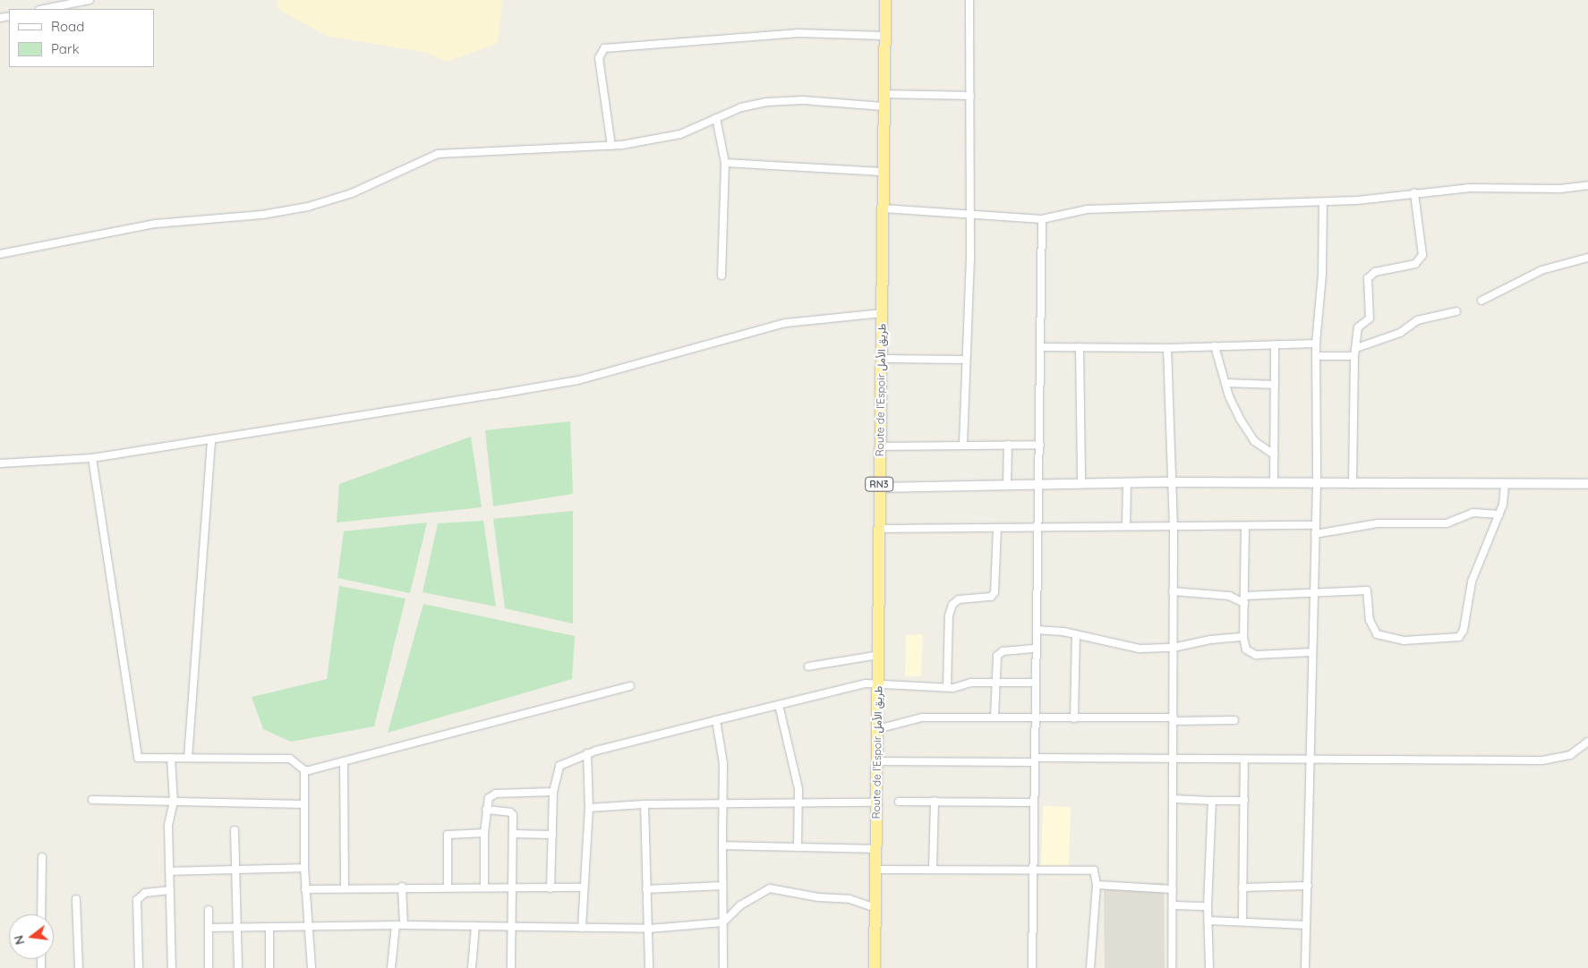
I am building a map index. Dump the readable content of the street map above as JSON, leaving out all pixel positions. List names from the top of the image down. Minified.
{"streets":{"highway":["Route de l’Espoir طريق الأمل","RN3"]},"legend":["Road","Park"],"north":"left"}
